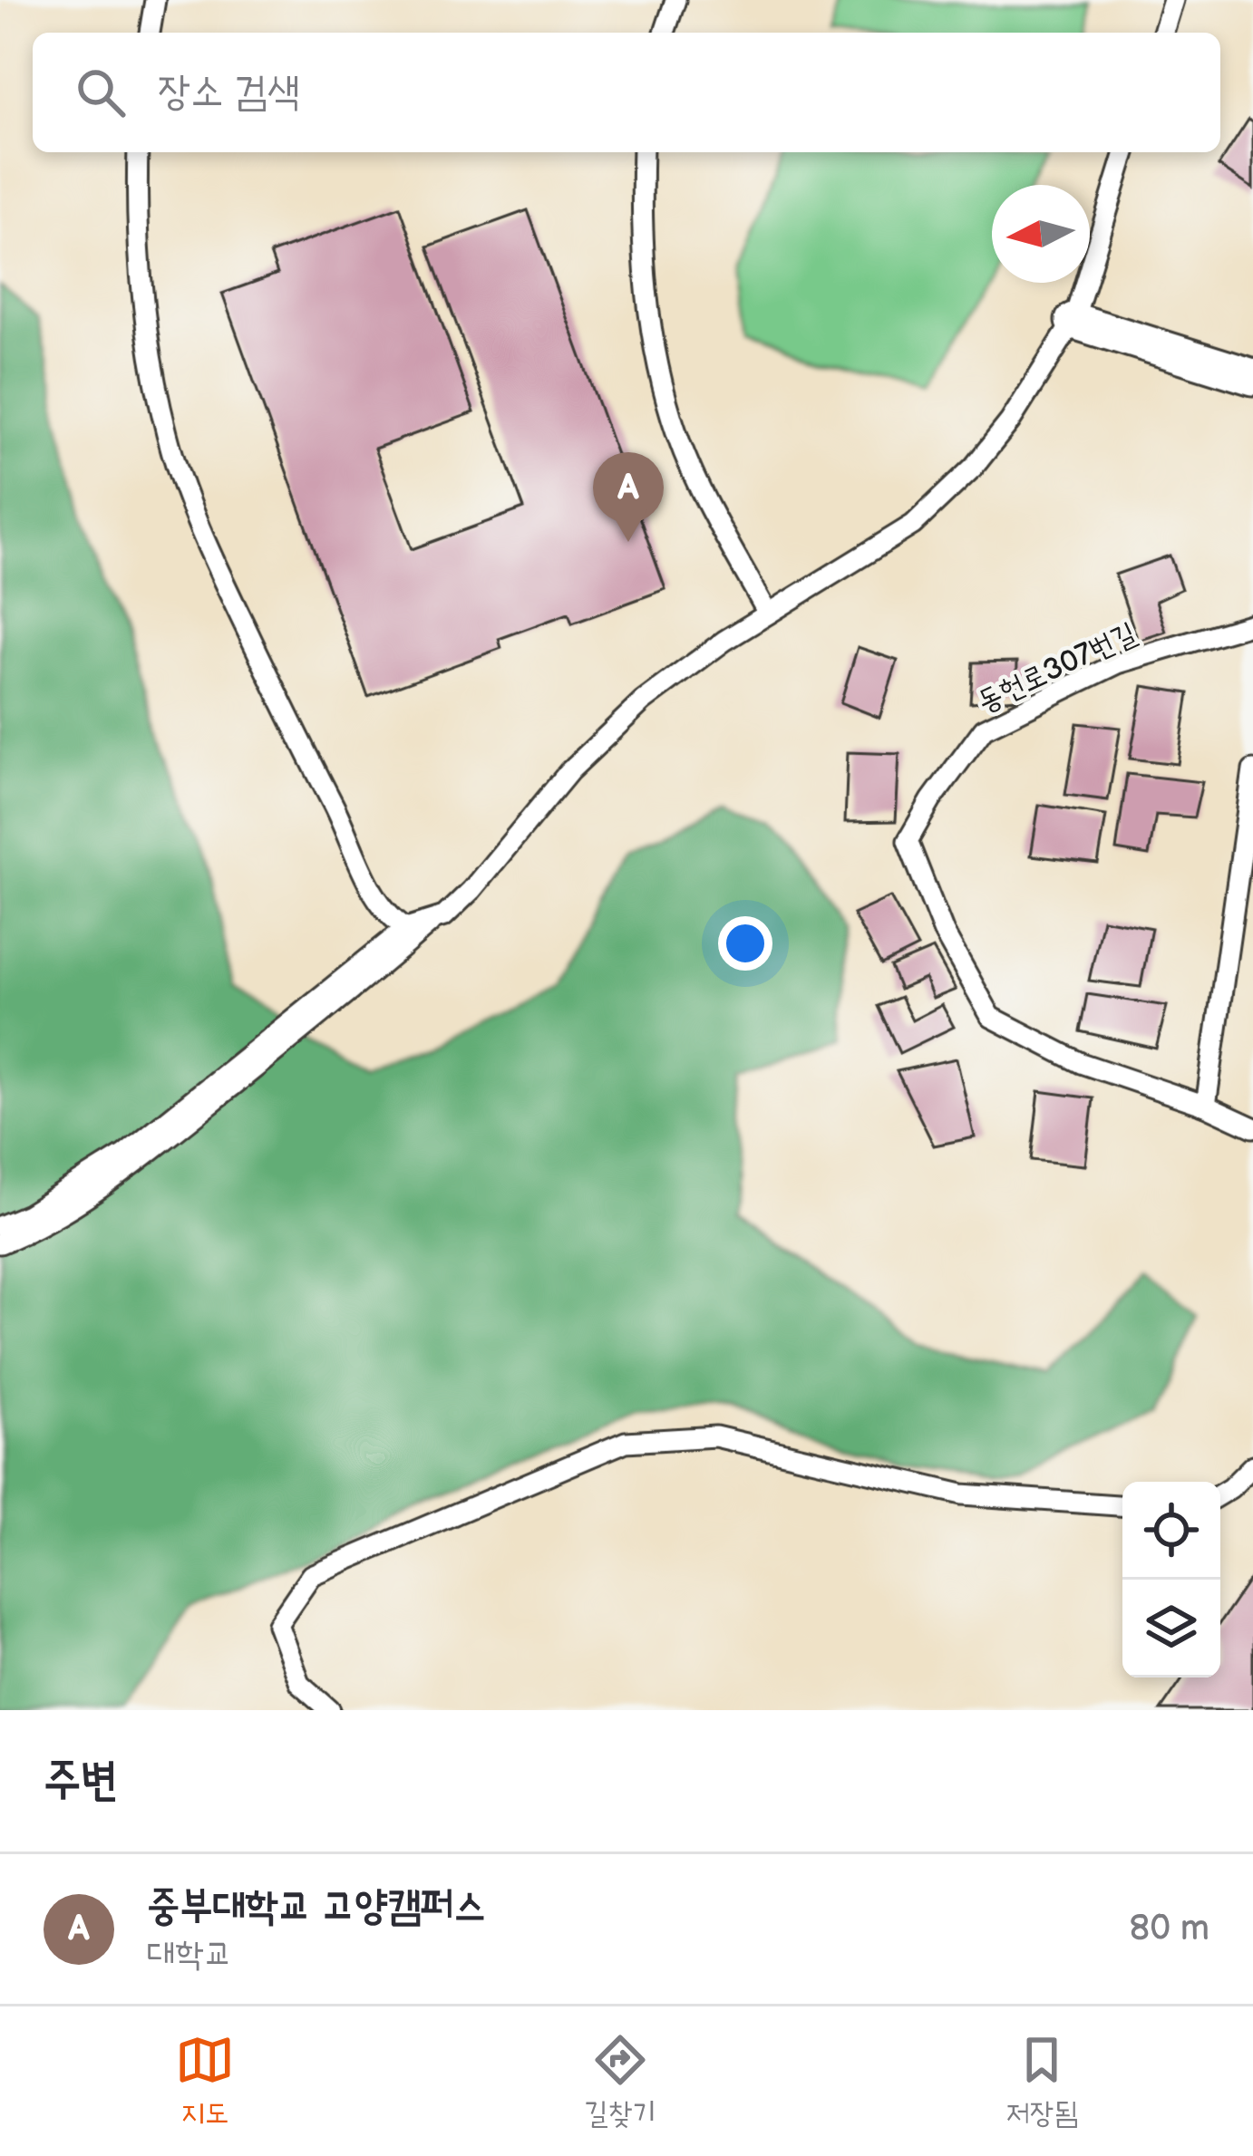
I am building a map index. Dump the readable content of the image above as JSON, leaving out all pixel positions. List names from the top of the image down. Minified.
{"streets":{"lane":["동헌로307번길"]},"north":"left","page":{"search":"장소 검색","pins":"A","heading":"주변","list":[{"mark":"A","name":"중부대학교 고양캠퍼스","note":"대학교","value":"80 m"}],"nav":["지도","길찾기","저장됨"]}}
